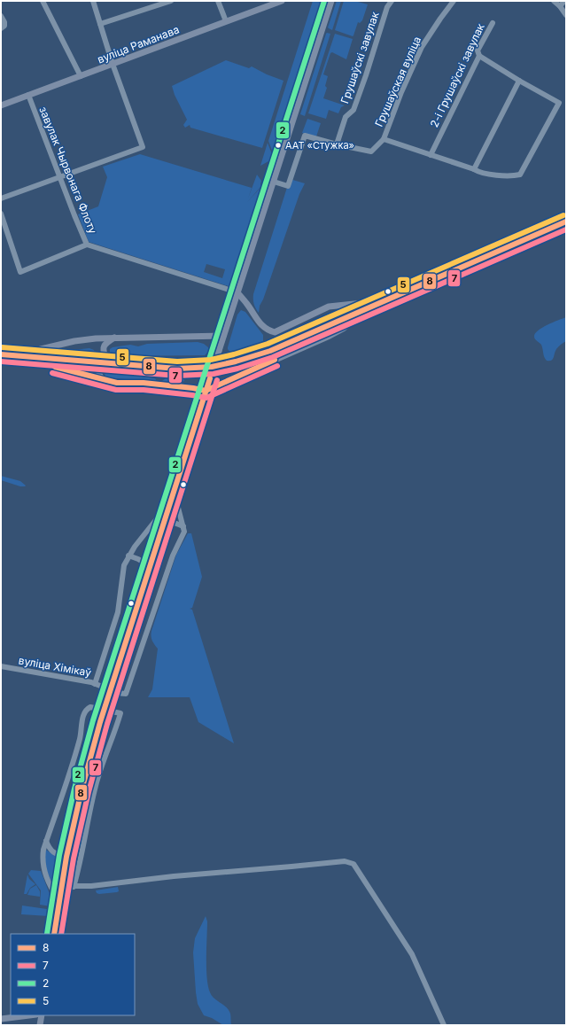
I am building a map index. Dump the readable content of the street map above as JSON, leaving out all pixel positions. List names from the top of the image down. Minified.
{"streets":{"main road":["вуліца Раманава"],"street":["Грушаўскі завулак","2-і Грушаўскі завулак","Грушаўская вуліца","завулак Чырвонага Флоту","вуліца Хімікаў"]},"crossings":[["вуліца Раманава","завулак Чырвонага Флоту"],["Грушаўскі завулак","Грушаўская вуліца"]],"places":["ААТ «Стужка»"],"lines":["transit line 2","transit line 5","transit line 8","transit line 7"],"legend":["8","7","2","5"]}
